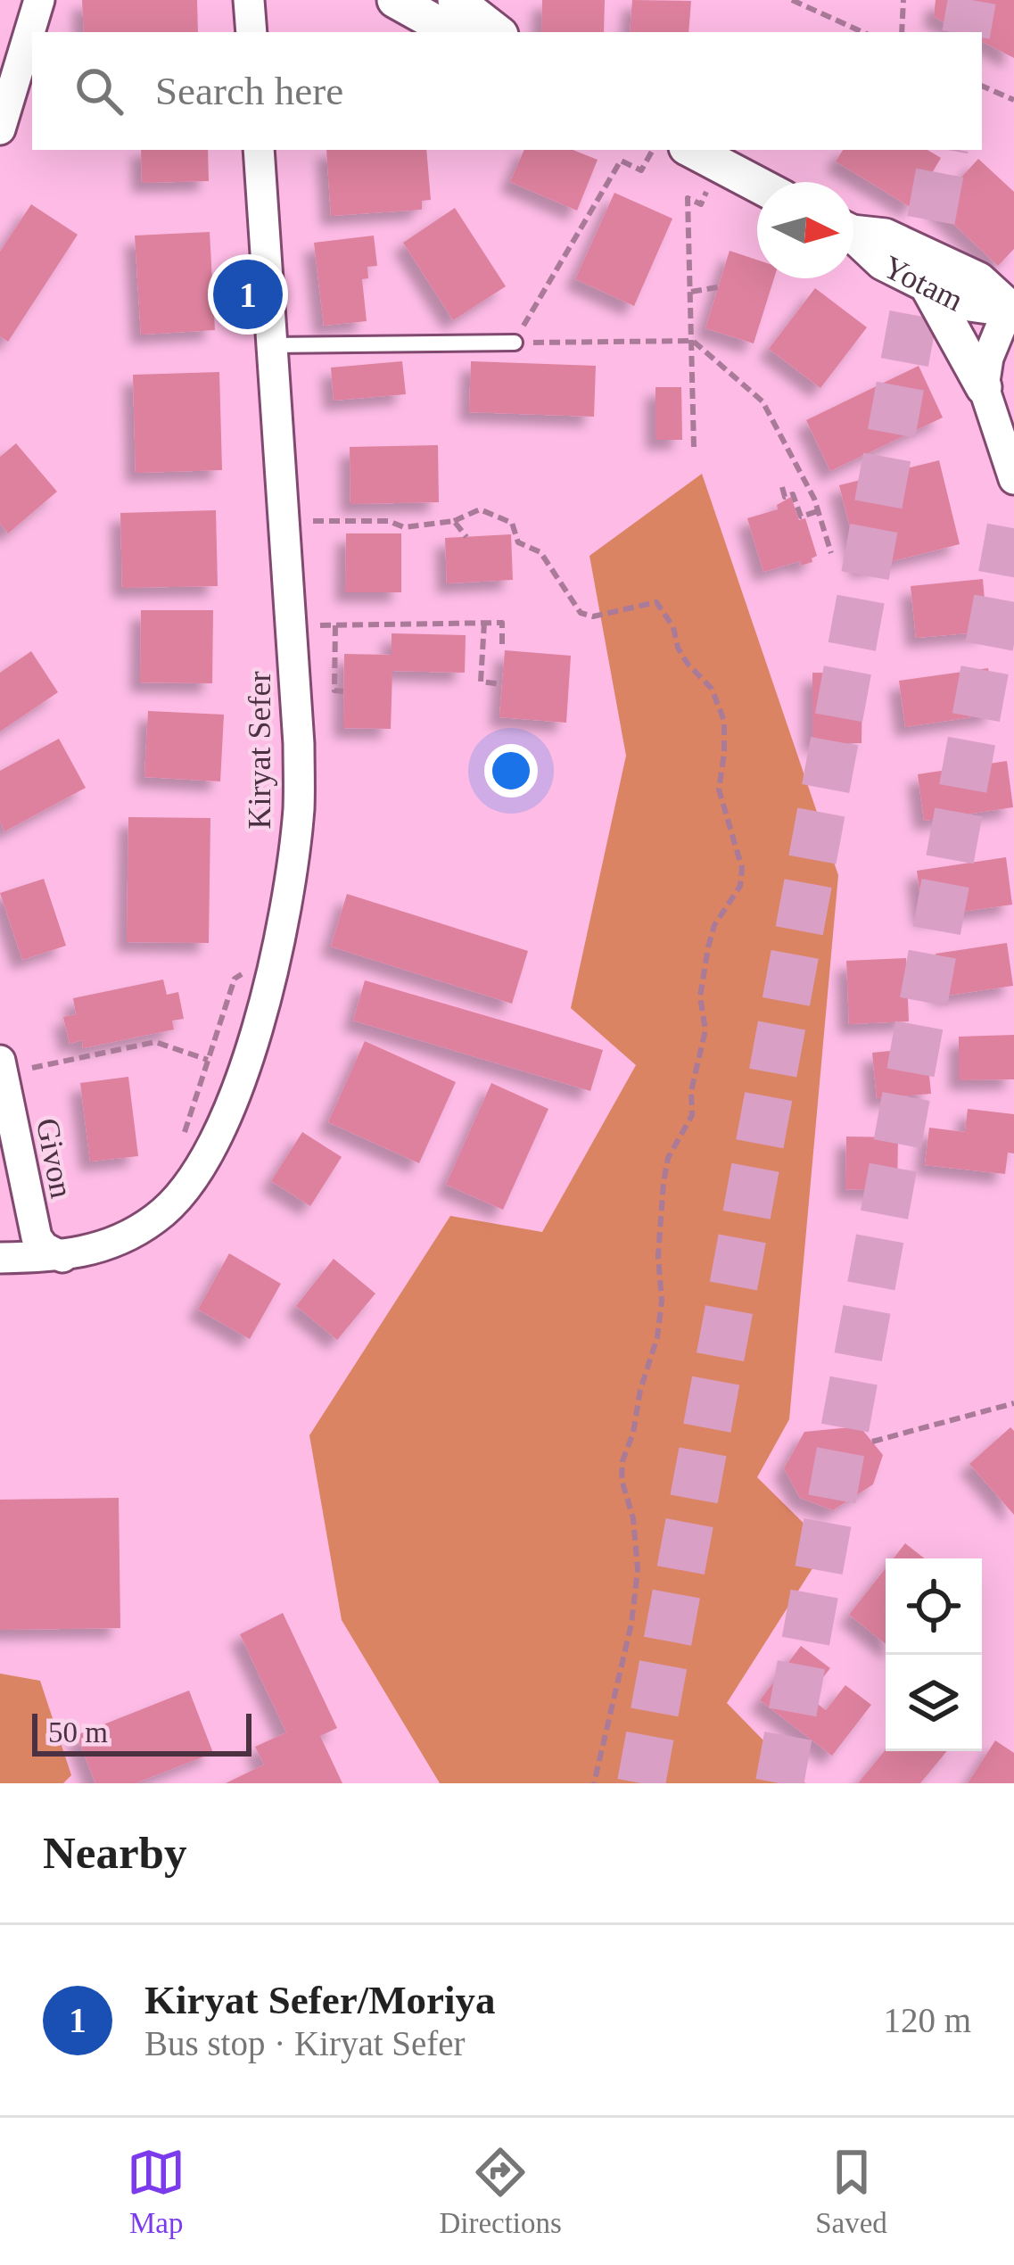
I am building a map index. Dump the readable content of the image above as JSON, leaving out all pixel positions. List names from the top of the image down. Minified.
{"streets":{"street":["Yotam","Kiryat Sefer","Givon"]},"crossings":[["Kiryat Sefer","Givon"]],"scale_bar":"50 m","north":"right","page":{"search":"Search here","pins":"1","scale":"50 m","heading":"Nearby","list":[{"mark":"1","name":"Kiryat Sefer/Moriya","note":"Bus stop · Kiryat Sefer","value":"120 m"}],"nav":["Map","Directions","Saved"]}}
